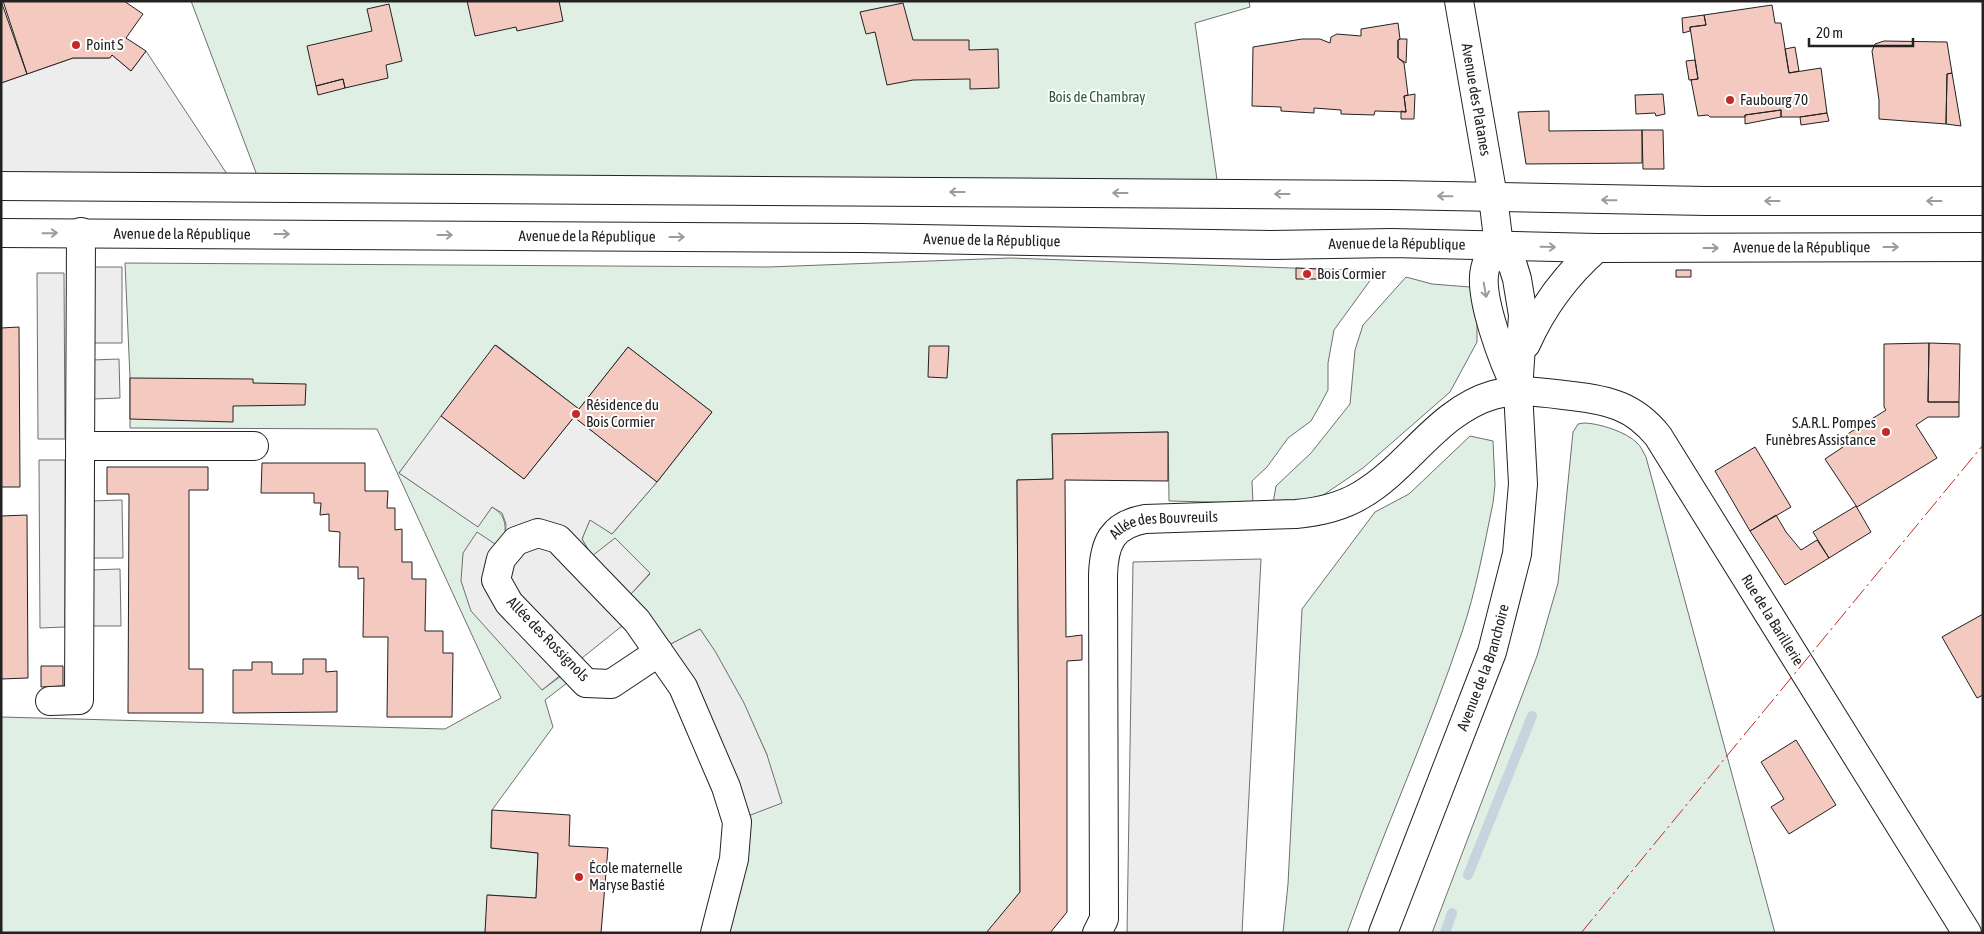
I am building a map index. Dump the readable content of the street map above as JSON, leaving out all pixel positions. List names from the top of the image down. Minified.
{"streets":{"main road":["Avenue des Platanes","Avenue de la République","Allée des Bouvreuils","Rue de la Barillerie","Allée des Rossignols","Avenue de la Branchoire"]},"crossings":[["Avenue des Platanes","Avenue de la République"],["Allée des Bouvreuils","Rue de la Barillerie"],["Allée des Bouvreuils","Avenue de la Branchoire"],["Rue de la Barillerie","Avenue de la Branchoire"]],"parks":["Bois de Chambray"],"places":["Point S","Faubourg 70","Bois Cormier","Résidence du Bois Cormier","S.A.R.L. Pompes Funèbres Assistance","École maternelle Maryse Bastié"],"scale_bar":"20 m"}
